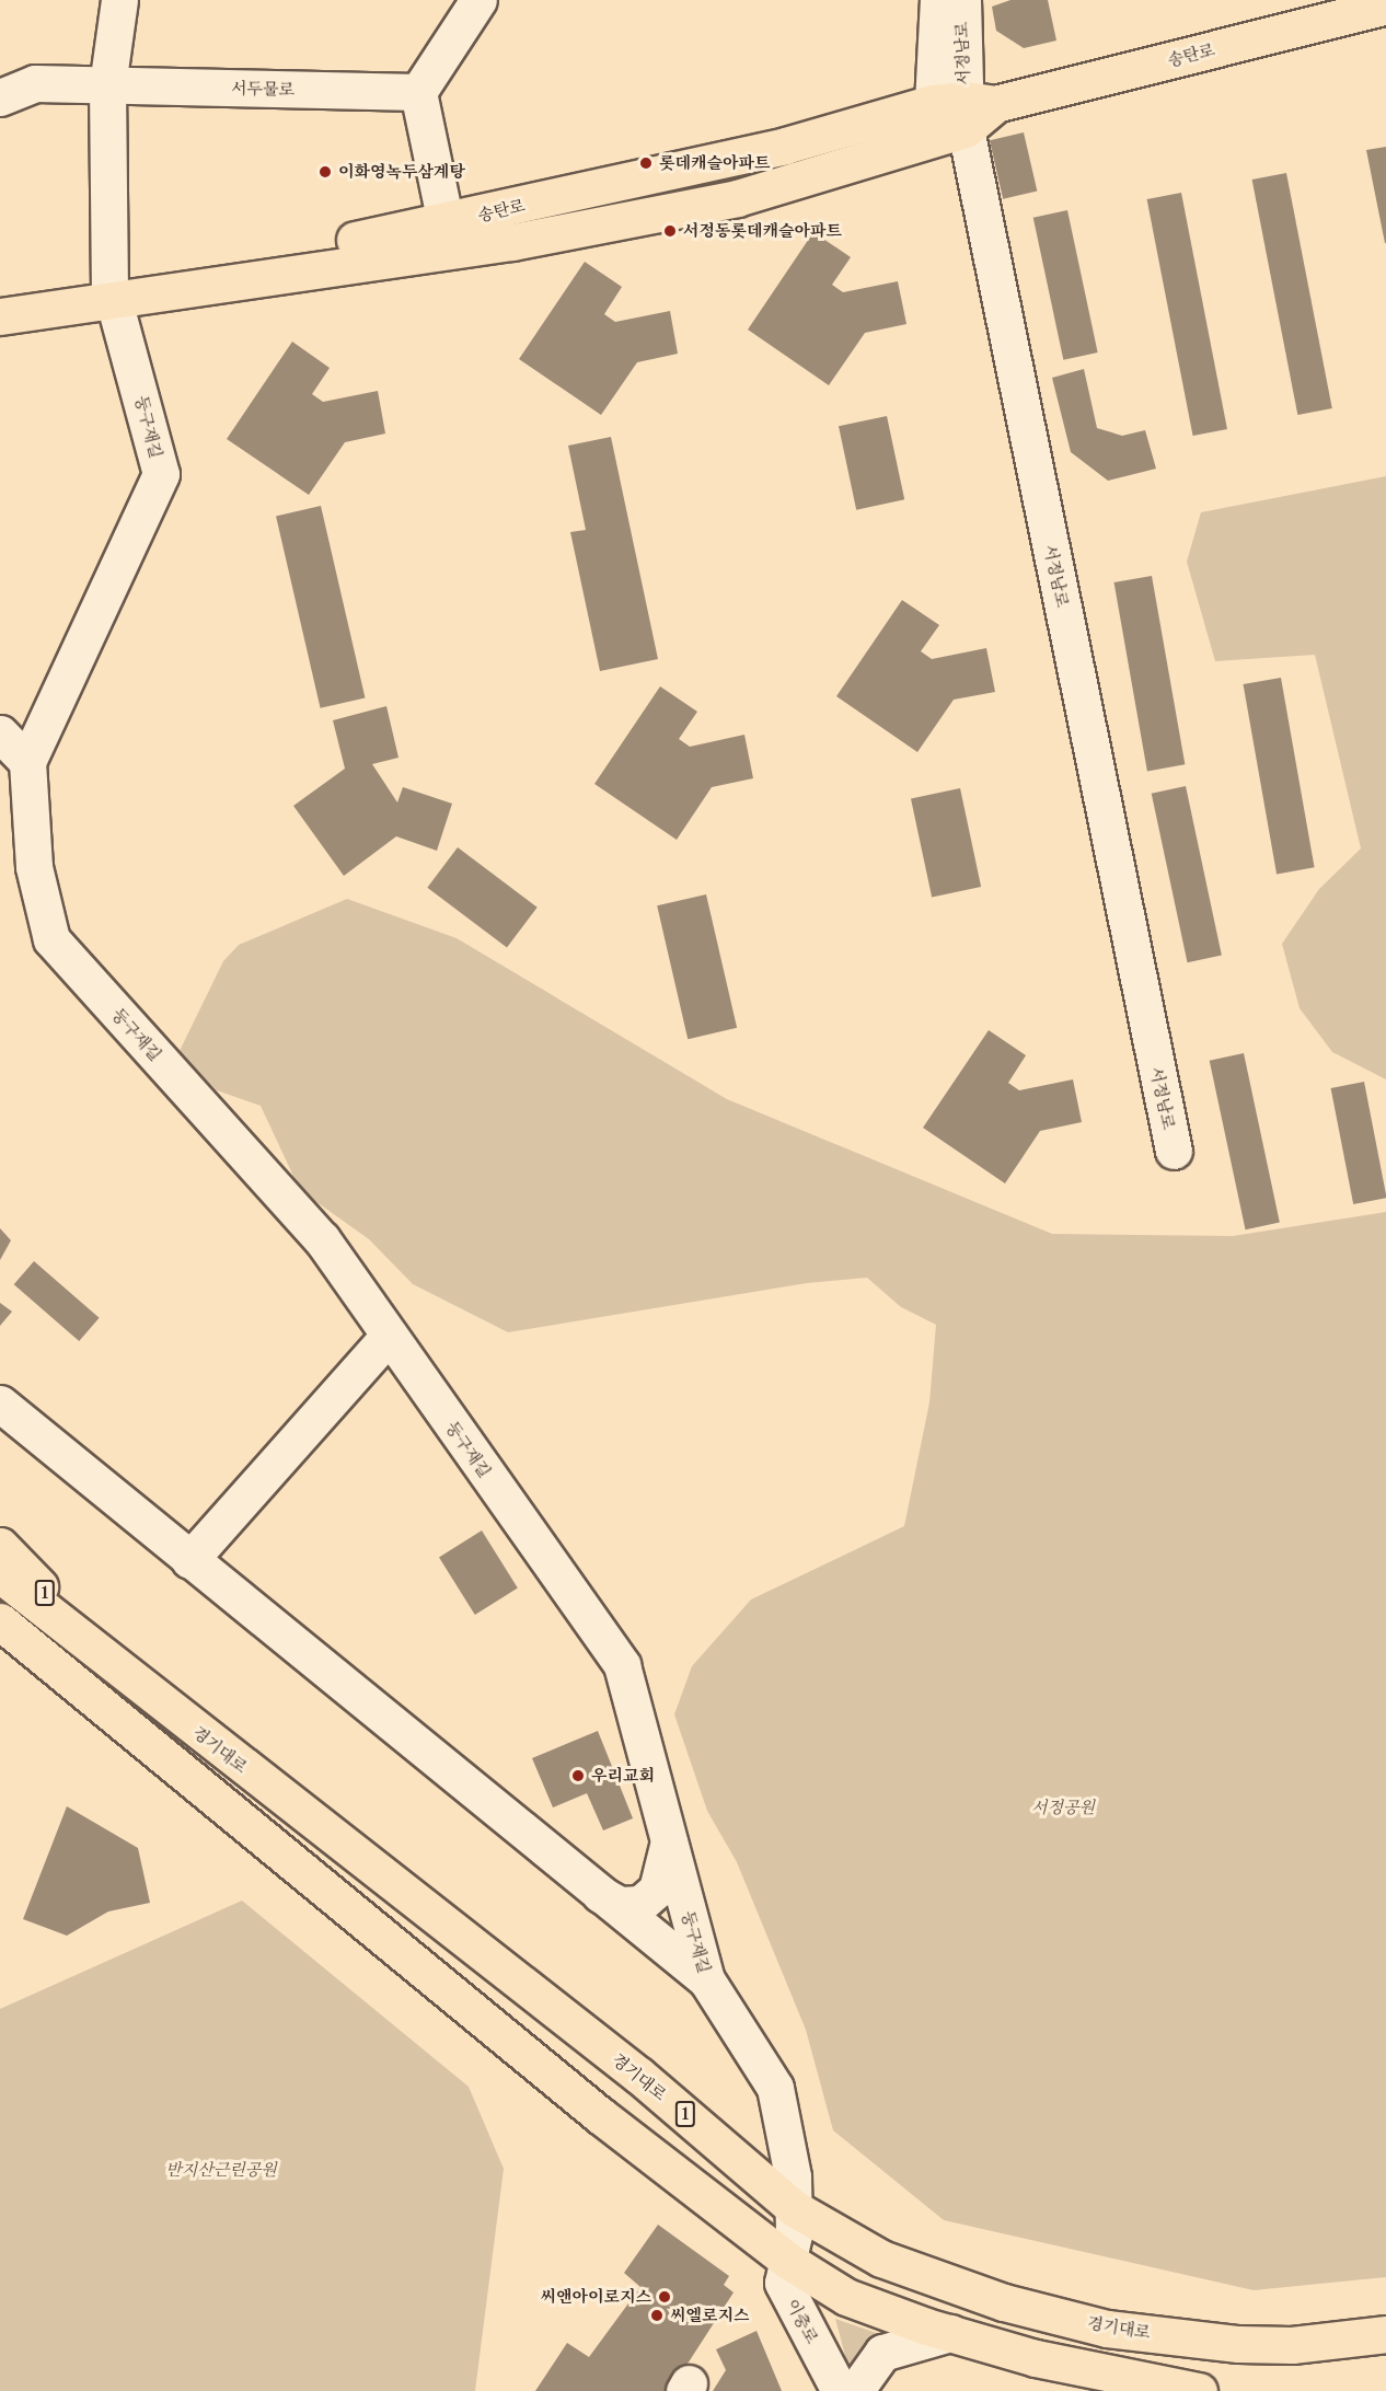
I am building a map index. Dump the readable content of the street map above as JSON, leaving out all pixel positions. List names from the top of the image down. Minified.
{"streets":{"main road":["송탄로","1","경기대로"],"street":["서정남로","서두물로","둥구재길","이충로"]},"crossings":[["서정남로","송탄로"],["송탄로","둥구재길"],["둥구재길","경기대로"],["둥구재길","이충로"],["경기대로","이충로"]],"parks":["서정공원","반지산근린공원"],"places":["롯데캐슬아파트","이화영녹두삼계탕","서정동롯데캐슬아파트","우리교회","씨앤아이로지스","씨엘로지스"]}
